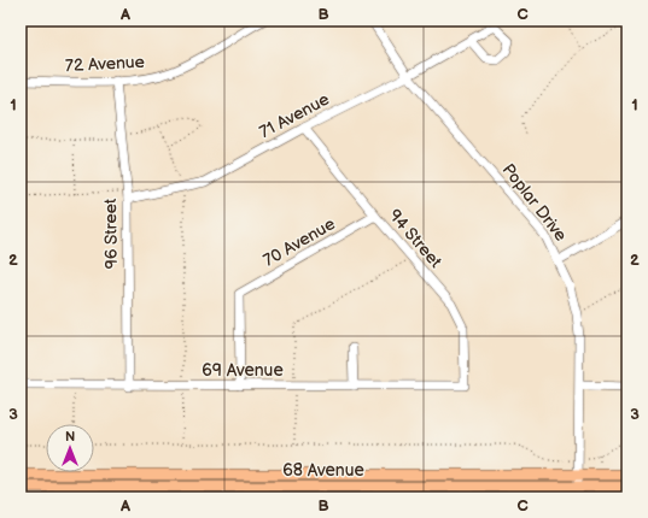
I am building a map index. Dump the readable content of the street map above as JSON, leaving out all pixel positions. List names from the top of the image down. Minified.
{"streets":{"main road":["68 Avenue"],"street":["72 Avenue","71 Avenue","Poplar Drive","96 Street","94 Street","70 Avenue","69 Avenue"]},"crossings":[["72 Avenue","96 Street"],["71 Avenue","Poplar Drive"],["71 Avenue","96 Street"],["71 Avenue","94 Street"],["Poplar Drive","68 Avenue"],["96 Street","69 Avenue"],["94 Street","70 Avenue"],["94 Street","69 Avenue"],["70 Avenue","69 Avenue"]],"north":"top","grid":{"columns":["A","B","C"],"rows":["1","2","3"]}}
